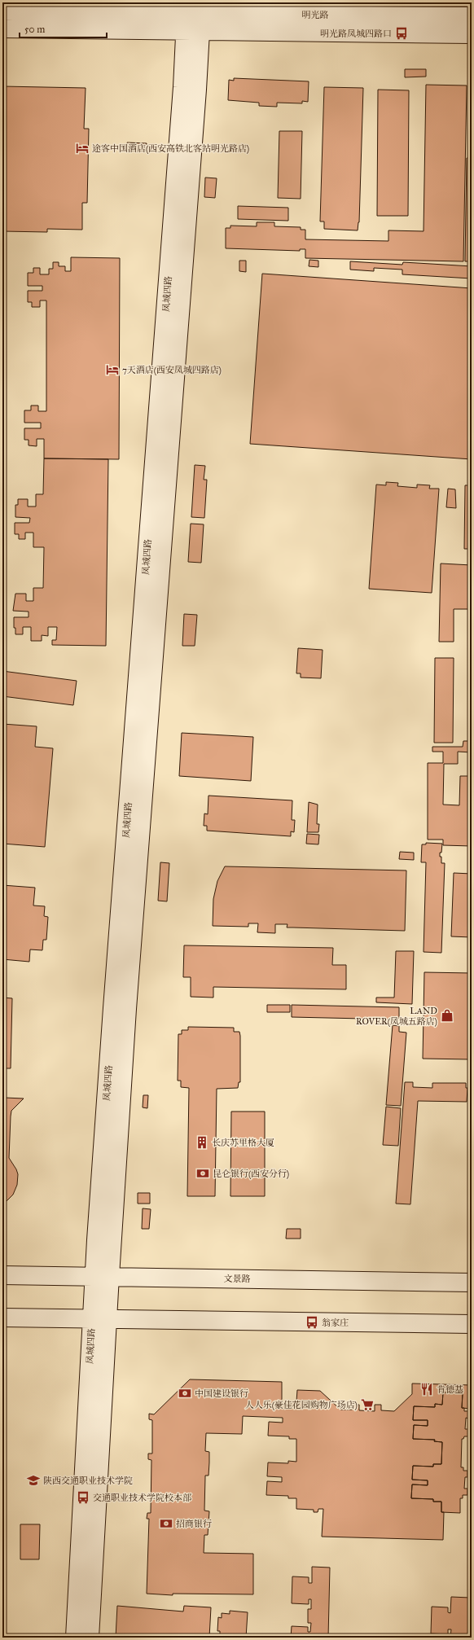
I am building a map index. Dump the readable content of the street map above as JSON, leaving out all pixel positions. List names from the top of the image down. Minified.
{"streets":{"street":["明光路","凤城四路","文景路"]},"crossings":[["明光路","凤城四路"],["凤城四路","文景路"]],"places":{"bus stop":["明光路凤城四路口","翁家庄","交通职业技术学院校本部"],"hotel":["途客中国酒店(西安高铁北客站明光路店)","7天酒店(西安凤城四路店)"],"shop":["LAND ROVER(凤城五路店)"],"building":["长庆苏里格大厦"],"bank":["昆仑银行(西安分行)","中国建设银行","招商银行"],"restaurant":["肯德基"],"supermarket":["人人乐(豪佳花园购物广场店)"],"school or university":["陕西交通职业技术学院"]},"scale_bar":"50 m"}
